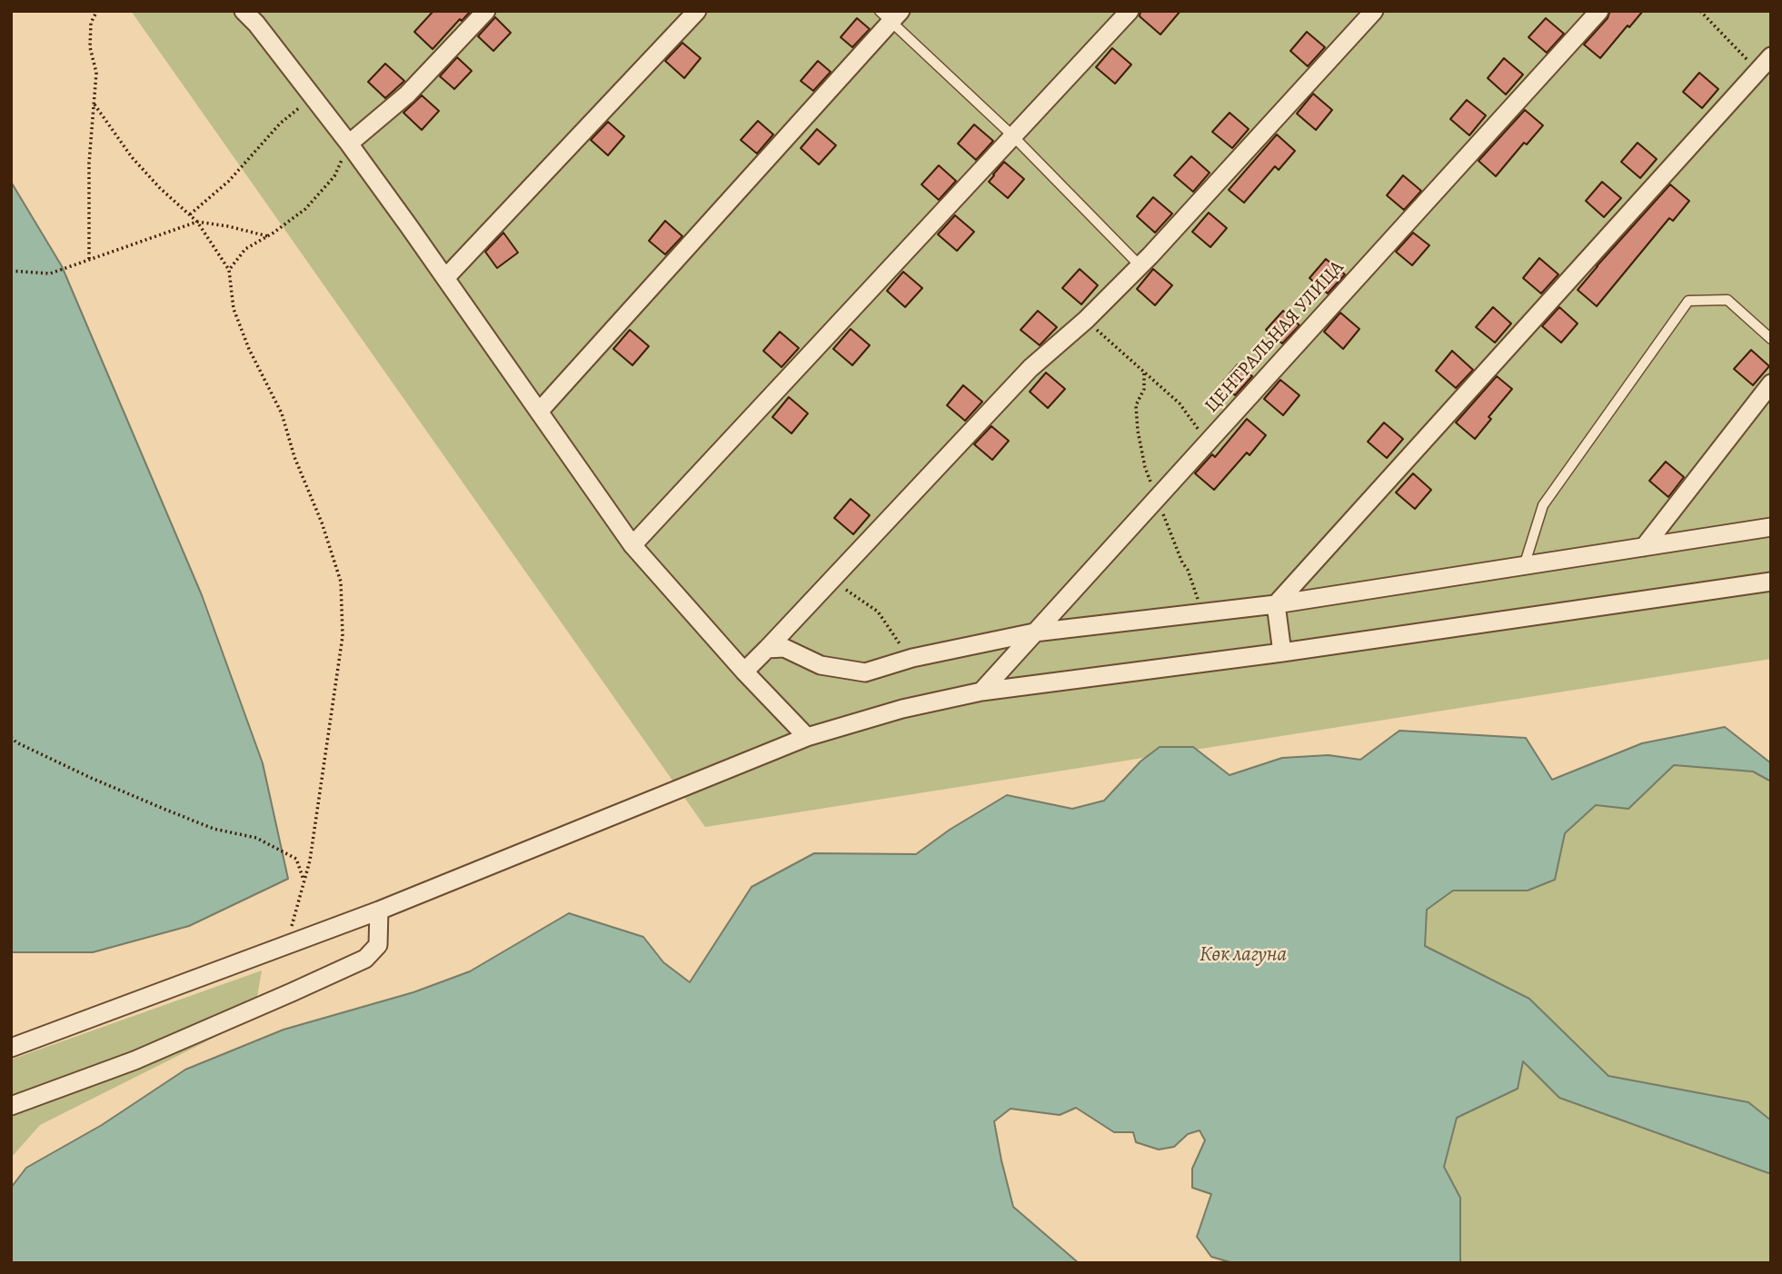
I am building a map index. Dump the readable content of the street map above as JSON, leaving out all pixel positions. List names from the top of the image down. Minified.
{"streets":{"street":["ЦЕНТРАЛЬНАЯ УЛИЦА"]},"water":["Көк лагуна"]}
